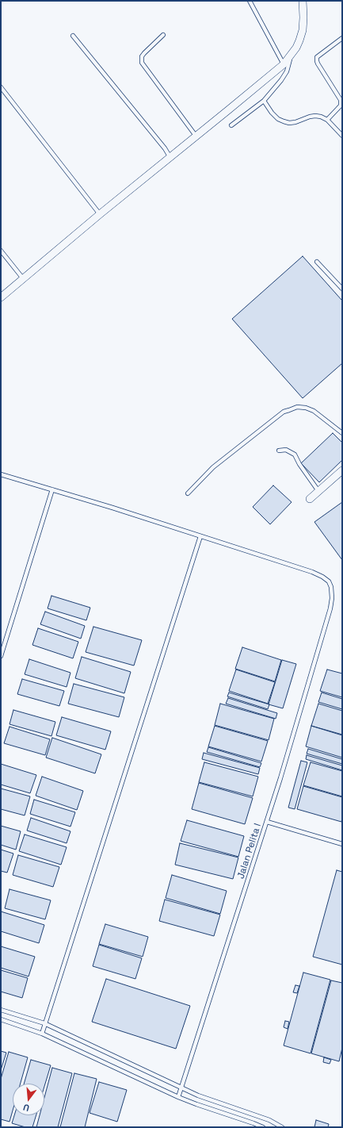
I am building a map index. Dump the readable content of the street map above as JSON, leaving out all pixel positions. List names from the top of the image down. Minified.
{"streets":{"lane":["Jalan Pelita I"]},"north":"bottom"}
